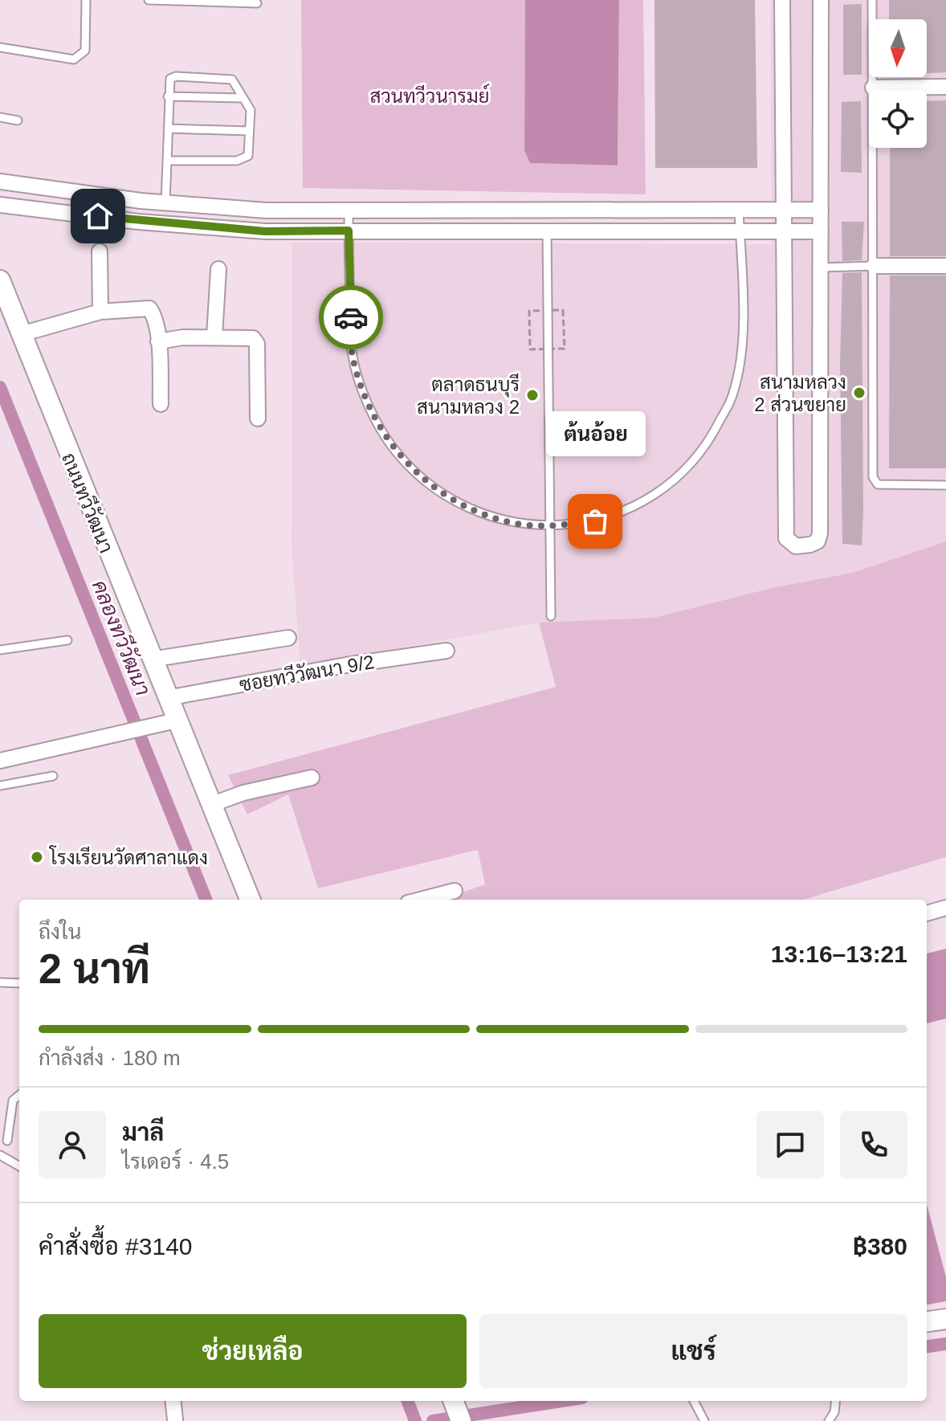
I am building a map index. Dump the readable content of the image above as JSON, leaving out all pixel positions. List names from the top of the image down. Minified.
{"streets":{"main road":["ถนนทวีวัฒนา"],"street":["ซอยทวีวัฒนา 9/2"]},"crossings":[["ถนนทวีวัฒนา","ซอยทวีวัฒนา 9/2"]],"water":["คลองทวีวัฒนา"],"parks":["สวนทวีวนารมย์"],"places":["สนามหลวง 2 ส่วนขยาย","ตลาดธนบุรี สนามหลวง 2","ต้นอ้อย","โรงเรียนวัดศาลาแดง"],"north":"bottom","page":{"bubble":"ต้นอ้อย","heading":["2 นาที","ถึงใน","13:16–13:21"],"panel":["มาลี","ไรเดอร์ · 4.5","คำสั่งซื้อ #3140","฿380"],"bar":"กำลังส่ง · 180 m","buttons":["ช่วยเหลือ","แชร์"]}}
